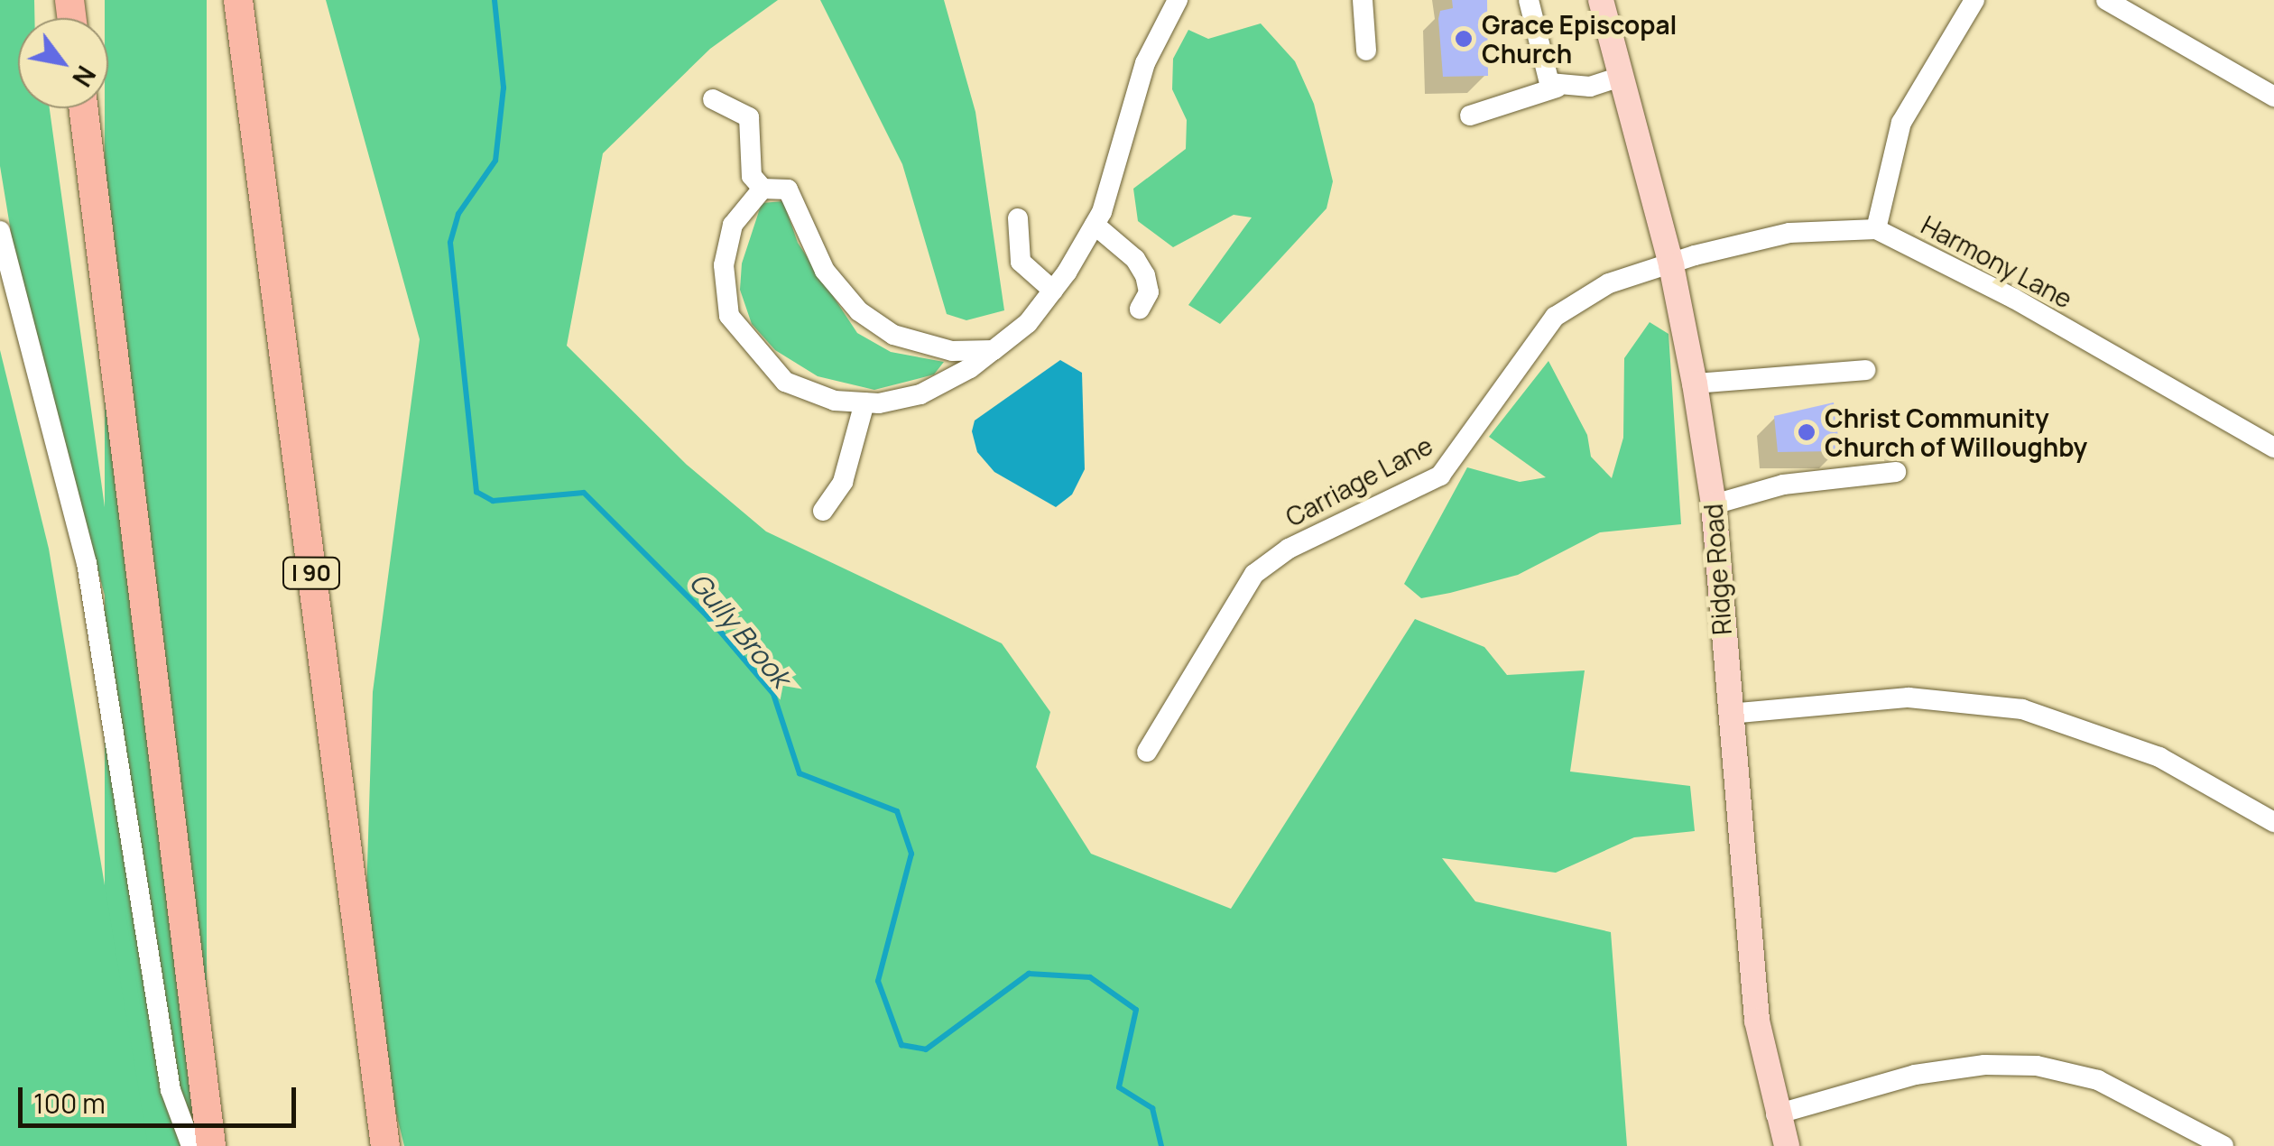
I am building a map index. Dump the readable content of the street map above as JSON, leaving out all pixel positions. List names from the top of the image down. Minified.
{"streets":{"highway":["I 90"],"main road":["Ridge Road"],"street":["Harmony Lane","Carriage Lane"]},"crossings":[["Harmony Lane","Carriage Lane"],["Harmony Lane","Ridge Road"],["Carriage Lane","Ridge Road"]],"water":["Gully Brook"],"places":["Grace Episcopal Church","Christ Community Church of Willoughby"],"scale_bar":"100 m","north":"bottom right"}
